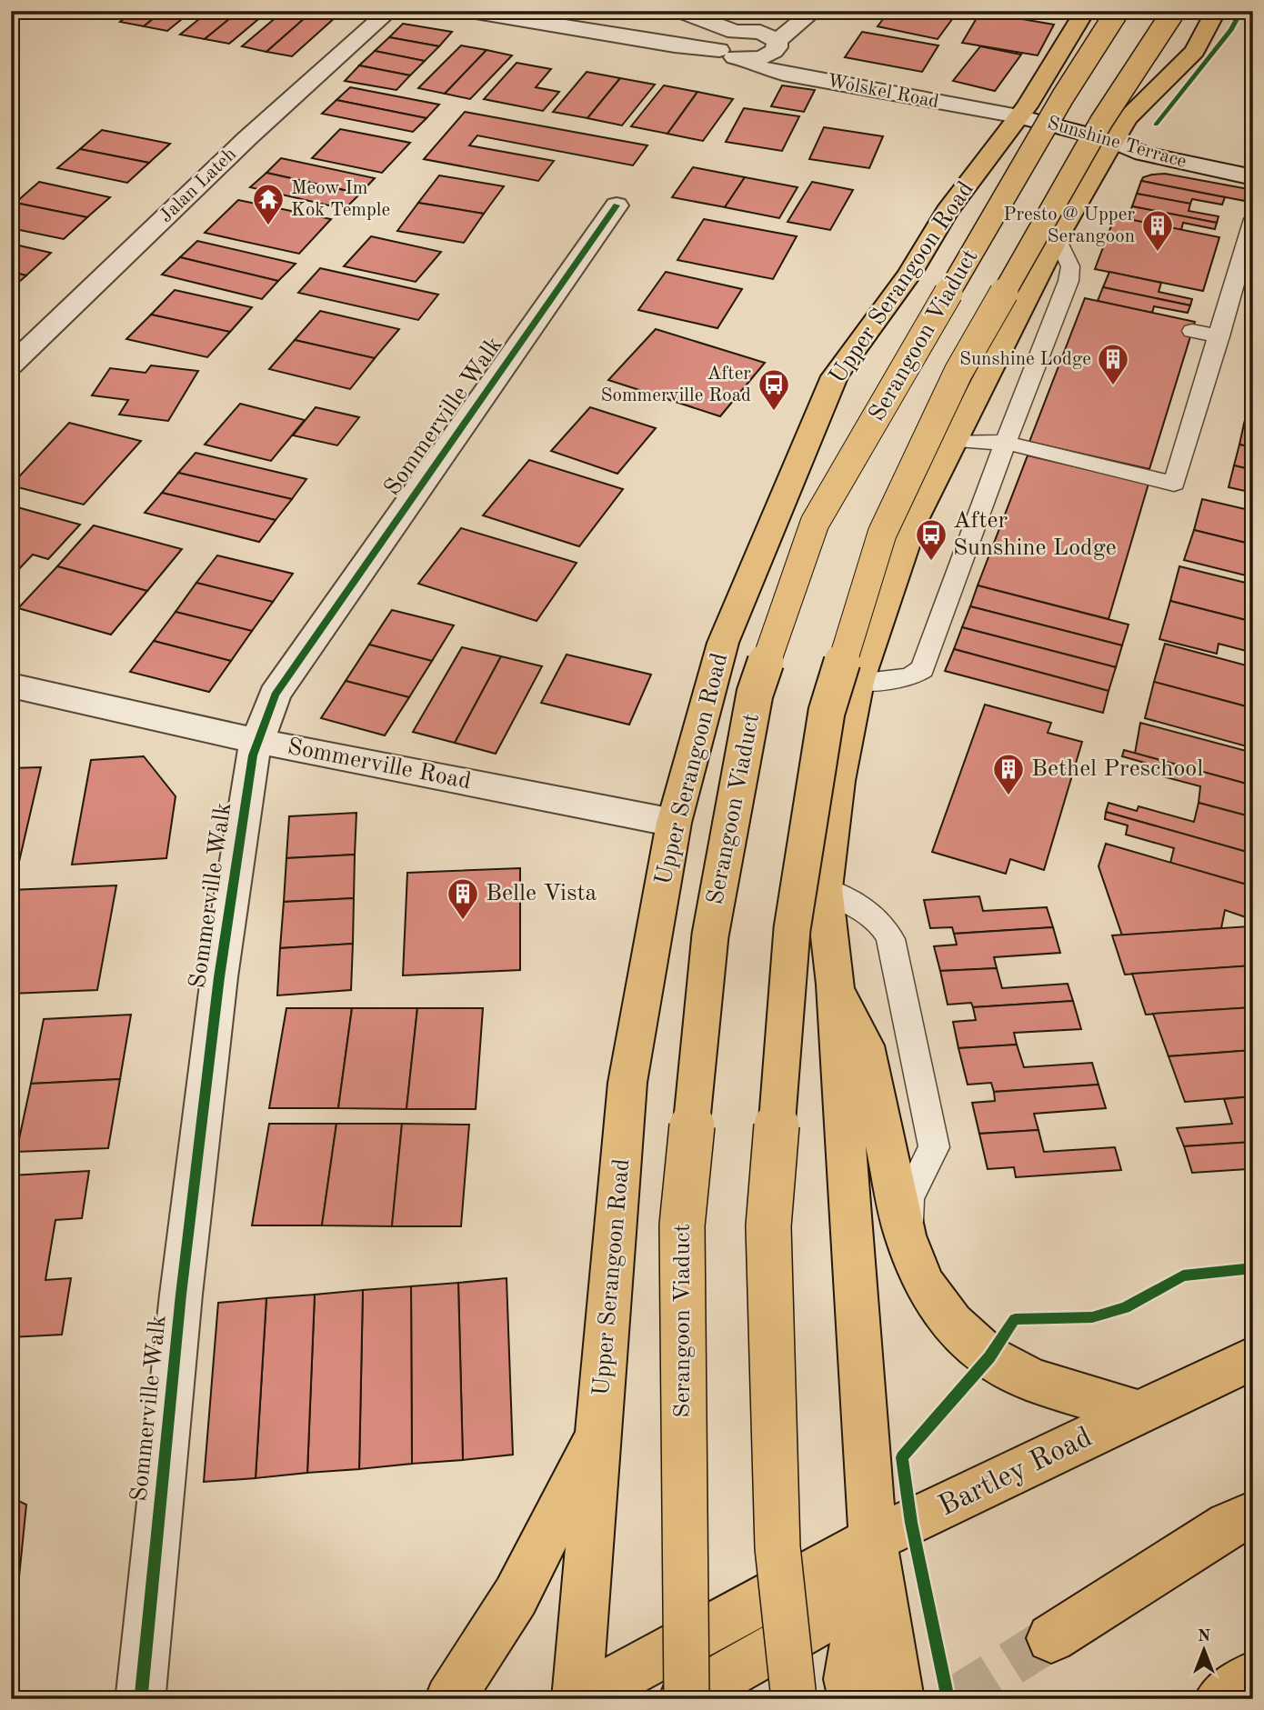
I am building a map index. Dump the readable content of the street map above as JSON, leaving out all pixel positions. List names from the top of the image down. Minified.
{"streets":{"main road":["Upper Serangoon Road","Serangoon Viaduct","Bartley Road"],"street":["Wolskel Road","Sunshine Terrace","Jalan Lateh","Sommerville Walk","Sommerville Road"]},"crossings":[["Wolskel Road","Sunshine Terrace"],["Wolskel Road","Upper Serangoon Road"],["Sunshine Terrace","Upper Serangoon Road"],["Upper Serangoon Road","Sommerville Road"],["Upper Serangoon Road","Bartley Road"],["Sommerville Walk","Sommerville Road"]],"places":{"temple":["Meow Im Kok Temple"],"building":["Presto @ Upper Serangoon","Sunshine Lodge","Bethel Preschool","Belle Vista"],"bus stop":["After Sommerville Road","After Sunshine Lodge"]},"north":"top"}
